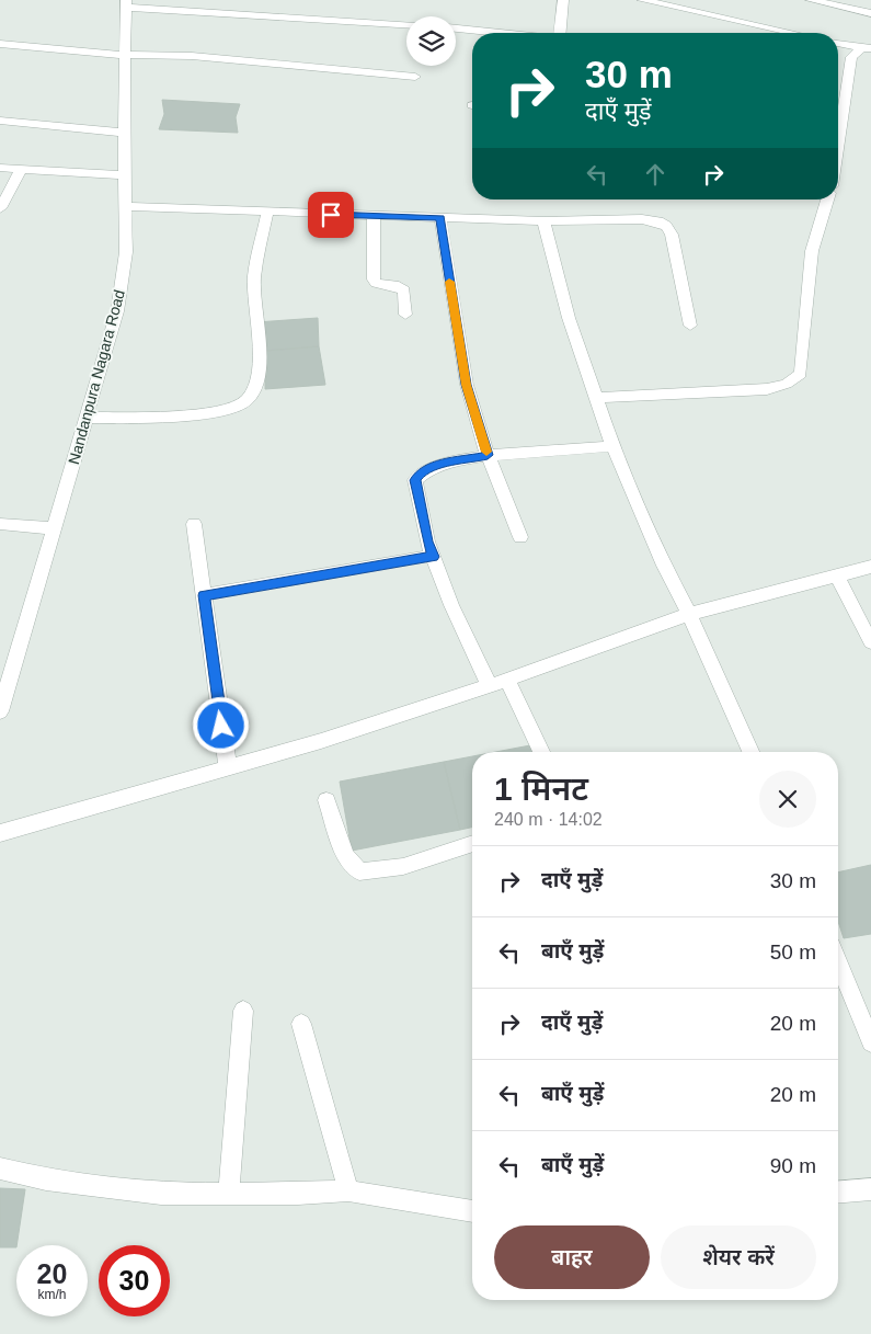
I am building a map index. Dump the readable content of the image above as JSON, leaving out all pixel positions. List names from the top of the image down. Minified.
{"streets":{"street":["Nandanpura Nagara Road"]},"page":{"turn":["30 m","दाएँ मुड़ें"],"heading":["1 मिनट","240 m · 14:02"],"list":[{"name":"दाएँ मुड़ें","value":"30 m"},{"name":"बाएँ मुड़ें","value":"50 m"},{"name":"दाएँ मुड़ें","value":"20 m"},{"name":"बाएँ मुड़ें","value":"20 m"},{"name":"बाएँ मुड़ें","value":"90 m"}],"buttons":["बाहर","शेयर करें"],"speed":"20 km/h","limit":"30"}}
